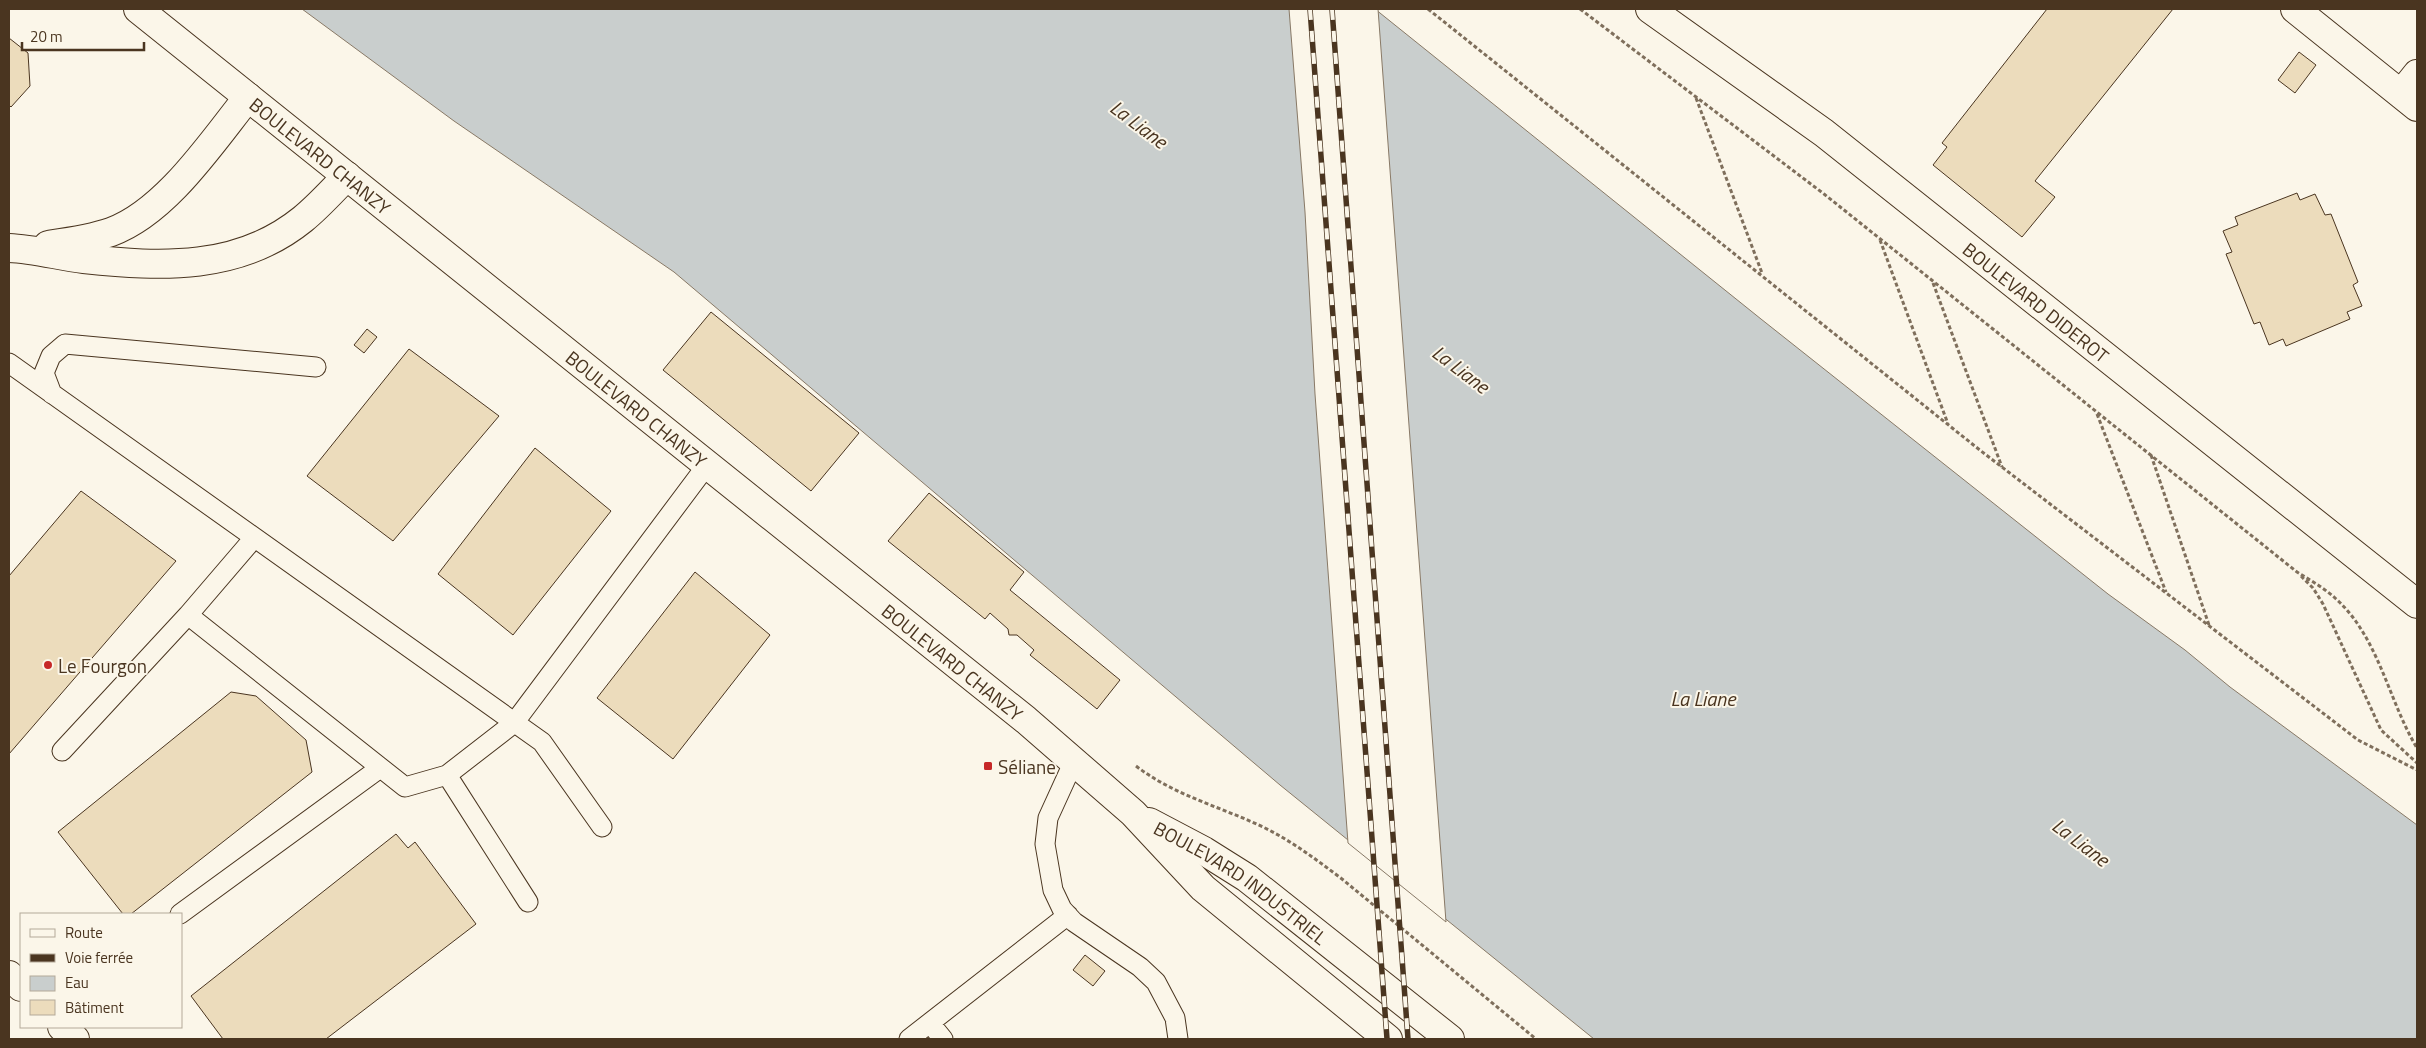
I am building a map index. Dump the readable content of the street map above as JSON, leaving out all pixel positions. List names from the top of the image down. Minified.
{"streets":{"main road":["BOULEVARD CHANZY","BOULEVARD DIDEROT","BOULEVARD INDUSTRIEL"]},"crossings":[["BOULEVARD CHANZY","BOULEVARD INDUSTRIEL"]],"water":["La Liane"],"places":{"other":["Le Fourgon"],"transit":["Séliane"]},"legend":["Route","Voie ferrée","Eau","Bâtiment"],"scale_bar":"20 m"}
